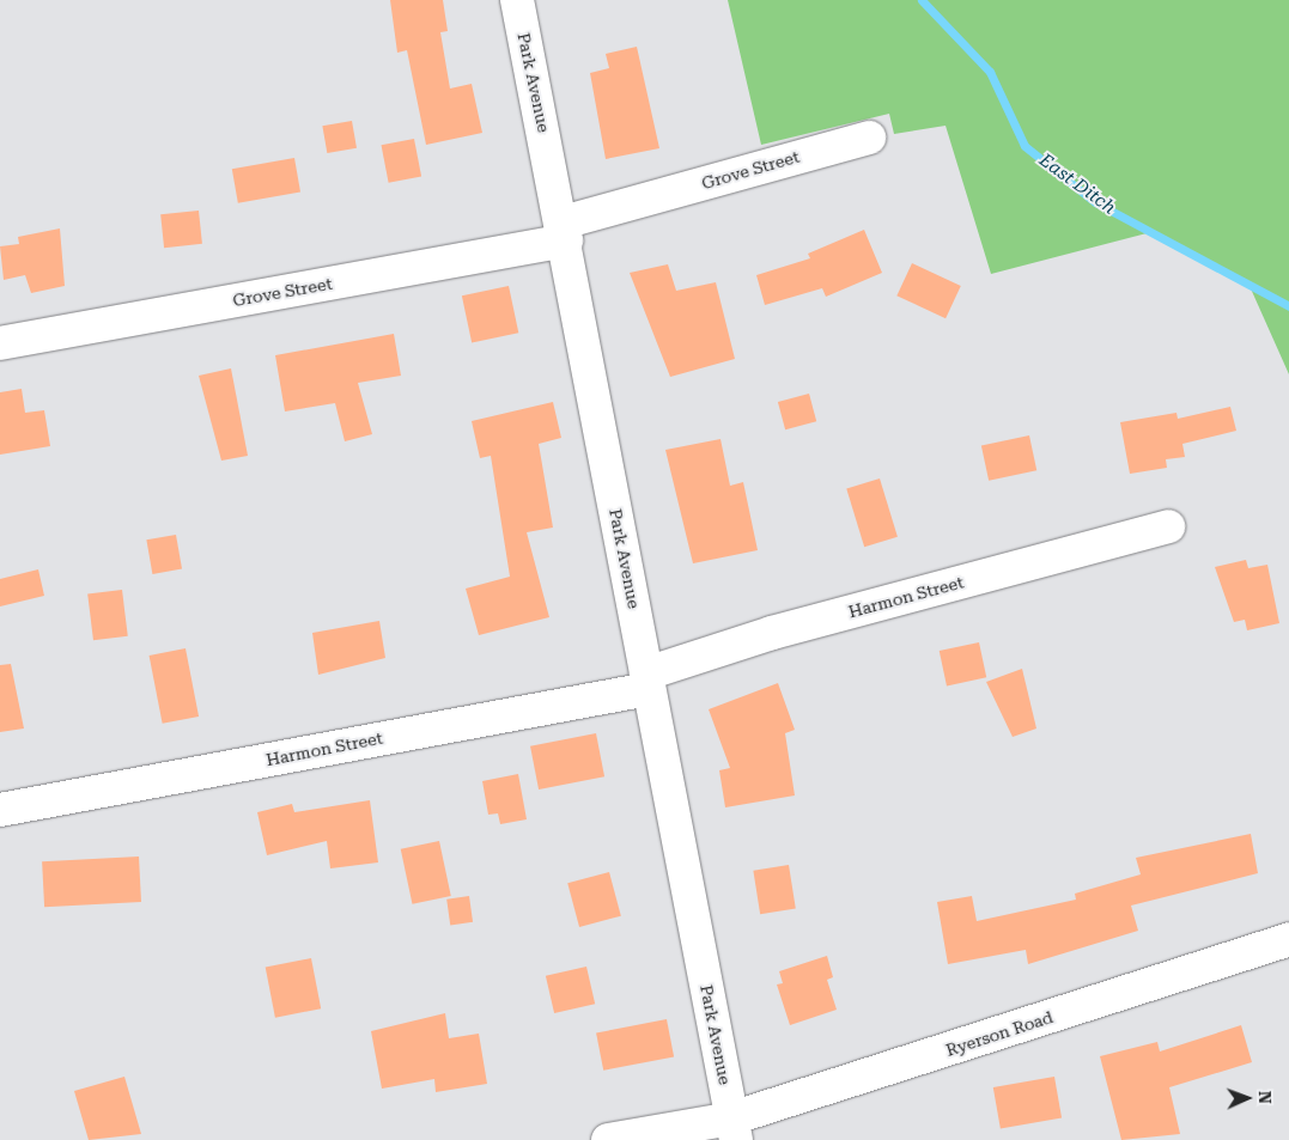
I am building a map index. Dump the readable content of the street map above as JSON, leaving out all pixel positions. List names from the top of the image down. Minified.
{"streets":{"street":["Park Avenue","Grove Street","Harmon Street","Ryerson Road"]},"crossings":[["Park Avenue","Grove Street"],["Park Avenue","Harmon Street"],["Park Avenue","Ryerson Road"]],"water":["East Ditch"],"north":"right"}
